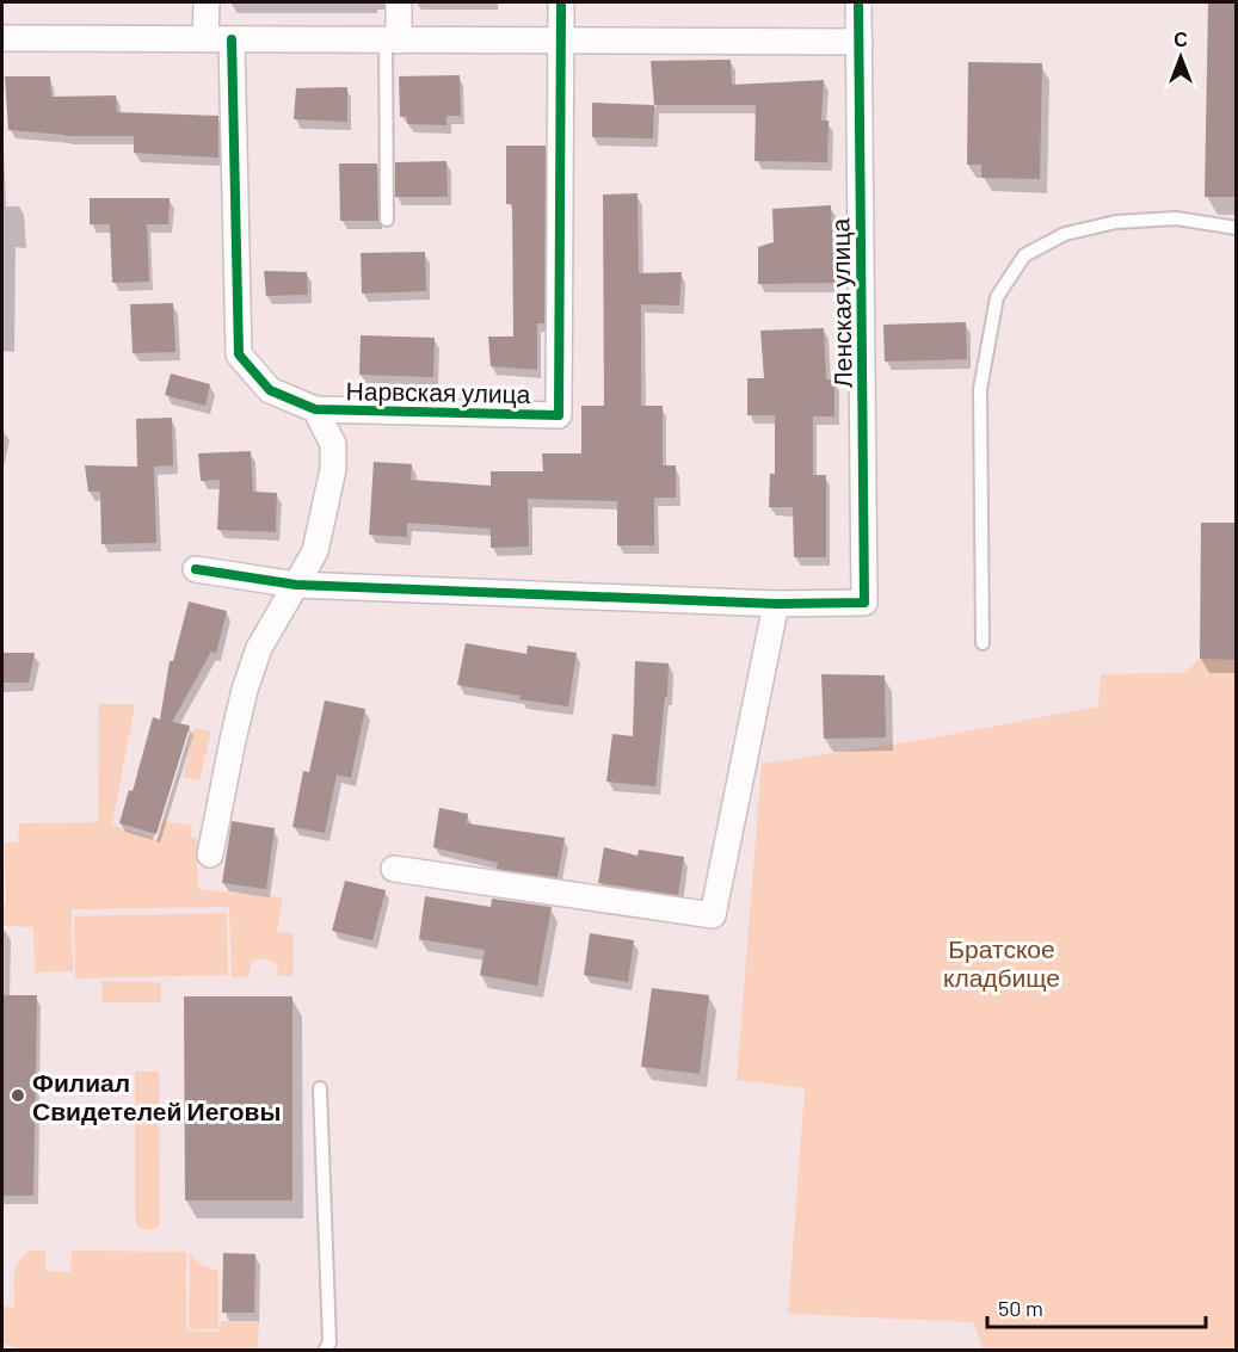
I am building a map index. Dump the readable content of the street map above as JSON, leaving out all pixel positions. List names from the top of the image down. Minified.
{"streets":{"street":["Ленская улица","Нарвская улица"]},"parks":["Братское кладбище"],"places":["Филиал Свидетелей Иеговы"],"scale_bar":"50 m","north":"top"}
